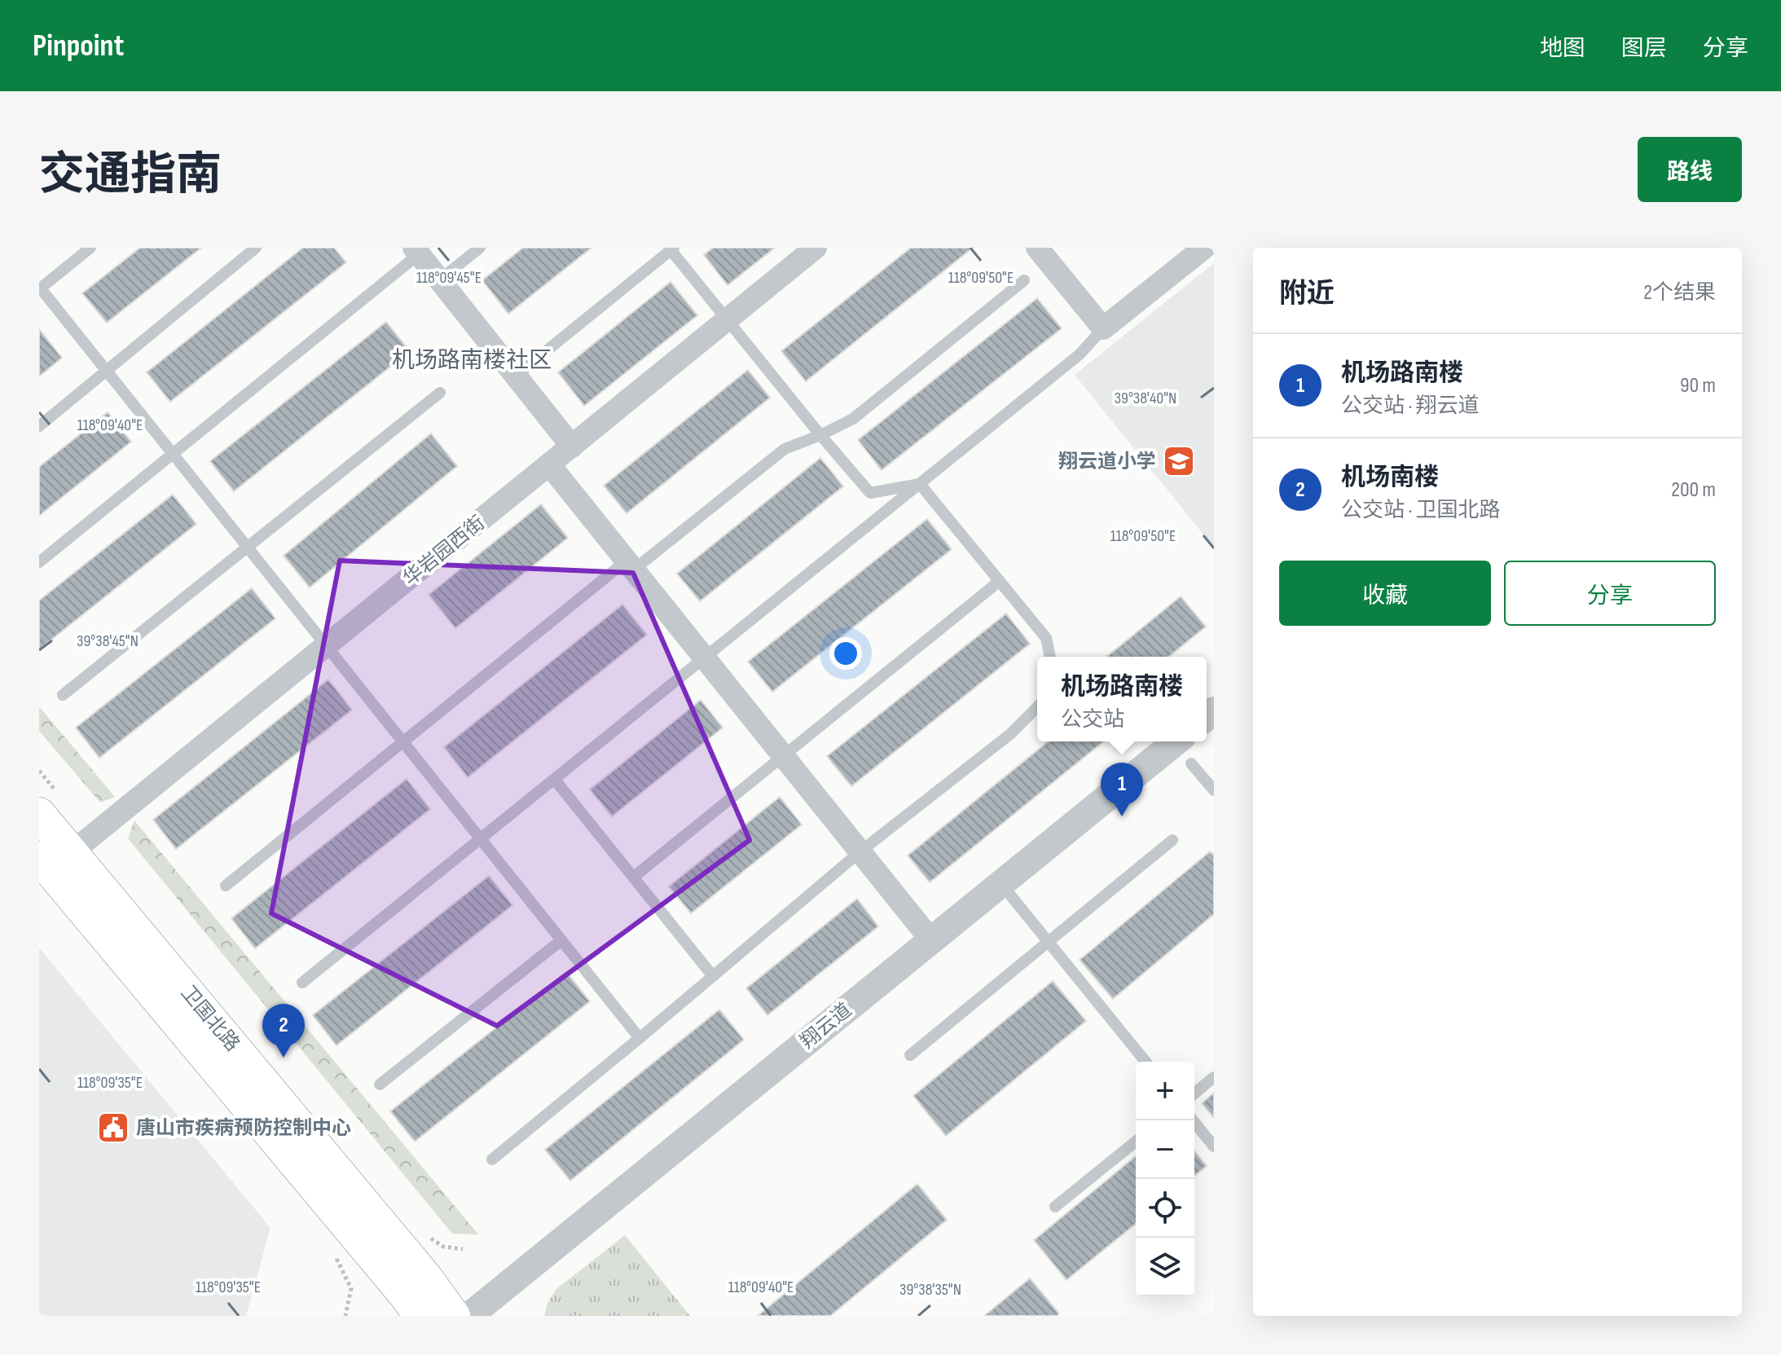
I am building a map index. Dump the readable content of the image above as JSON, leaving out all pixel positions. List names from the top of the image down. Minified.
{"streets":{"main road":["卫国北路"],"street":["华岩园西街","翔云道"]},"crossings":[["华岩园西街","卫国北路"]],"districts":["机场路南楼社区"],"places":{"school or university":["翔云道小学"],"public building":["唐山市疾病预防控制中心"]},"page":{"header":"Pinpoint","nav":["地图","图层","分享"],"title":"交通指南","buttons":["路线",["收藏","分享"]],"heading":["附近","2个结果"],"list":[{"mark":"1","name":"机场路南楼","note":"公交站 · 翔云道","value":"90 m"},{"mark":"2","name":"机场南楼","note":"公交站 · 卫国北路","value":"200 m"}],"popup":["机场路南楼","公交站"],"pins":["1","2"],"map_buttons":["+","−"]},"coordinates":["118°09'45\"E","118°09'50\"E","39°38'40\"N","118°09'40\"E","39°38'45\"N","118°09'35\"E","39°38'35\"N"]}
